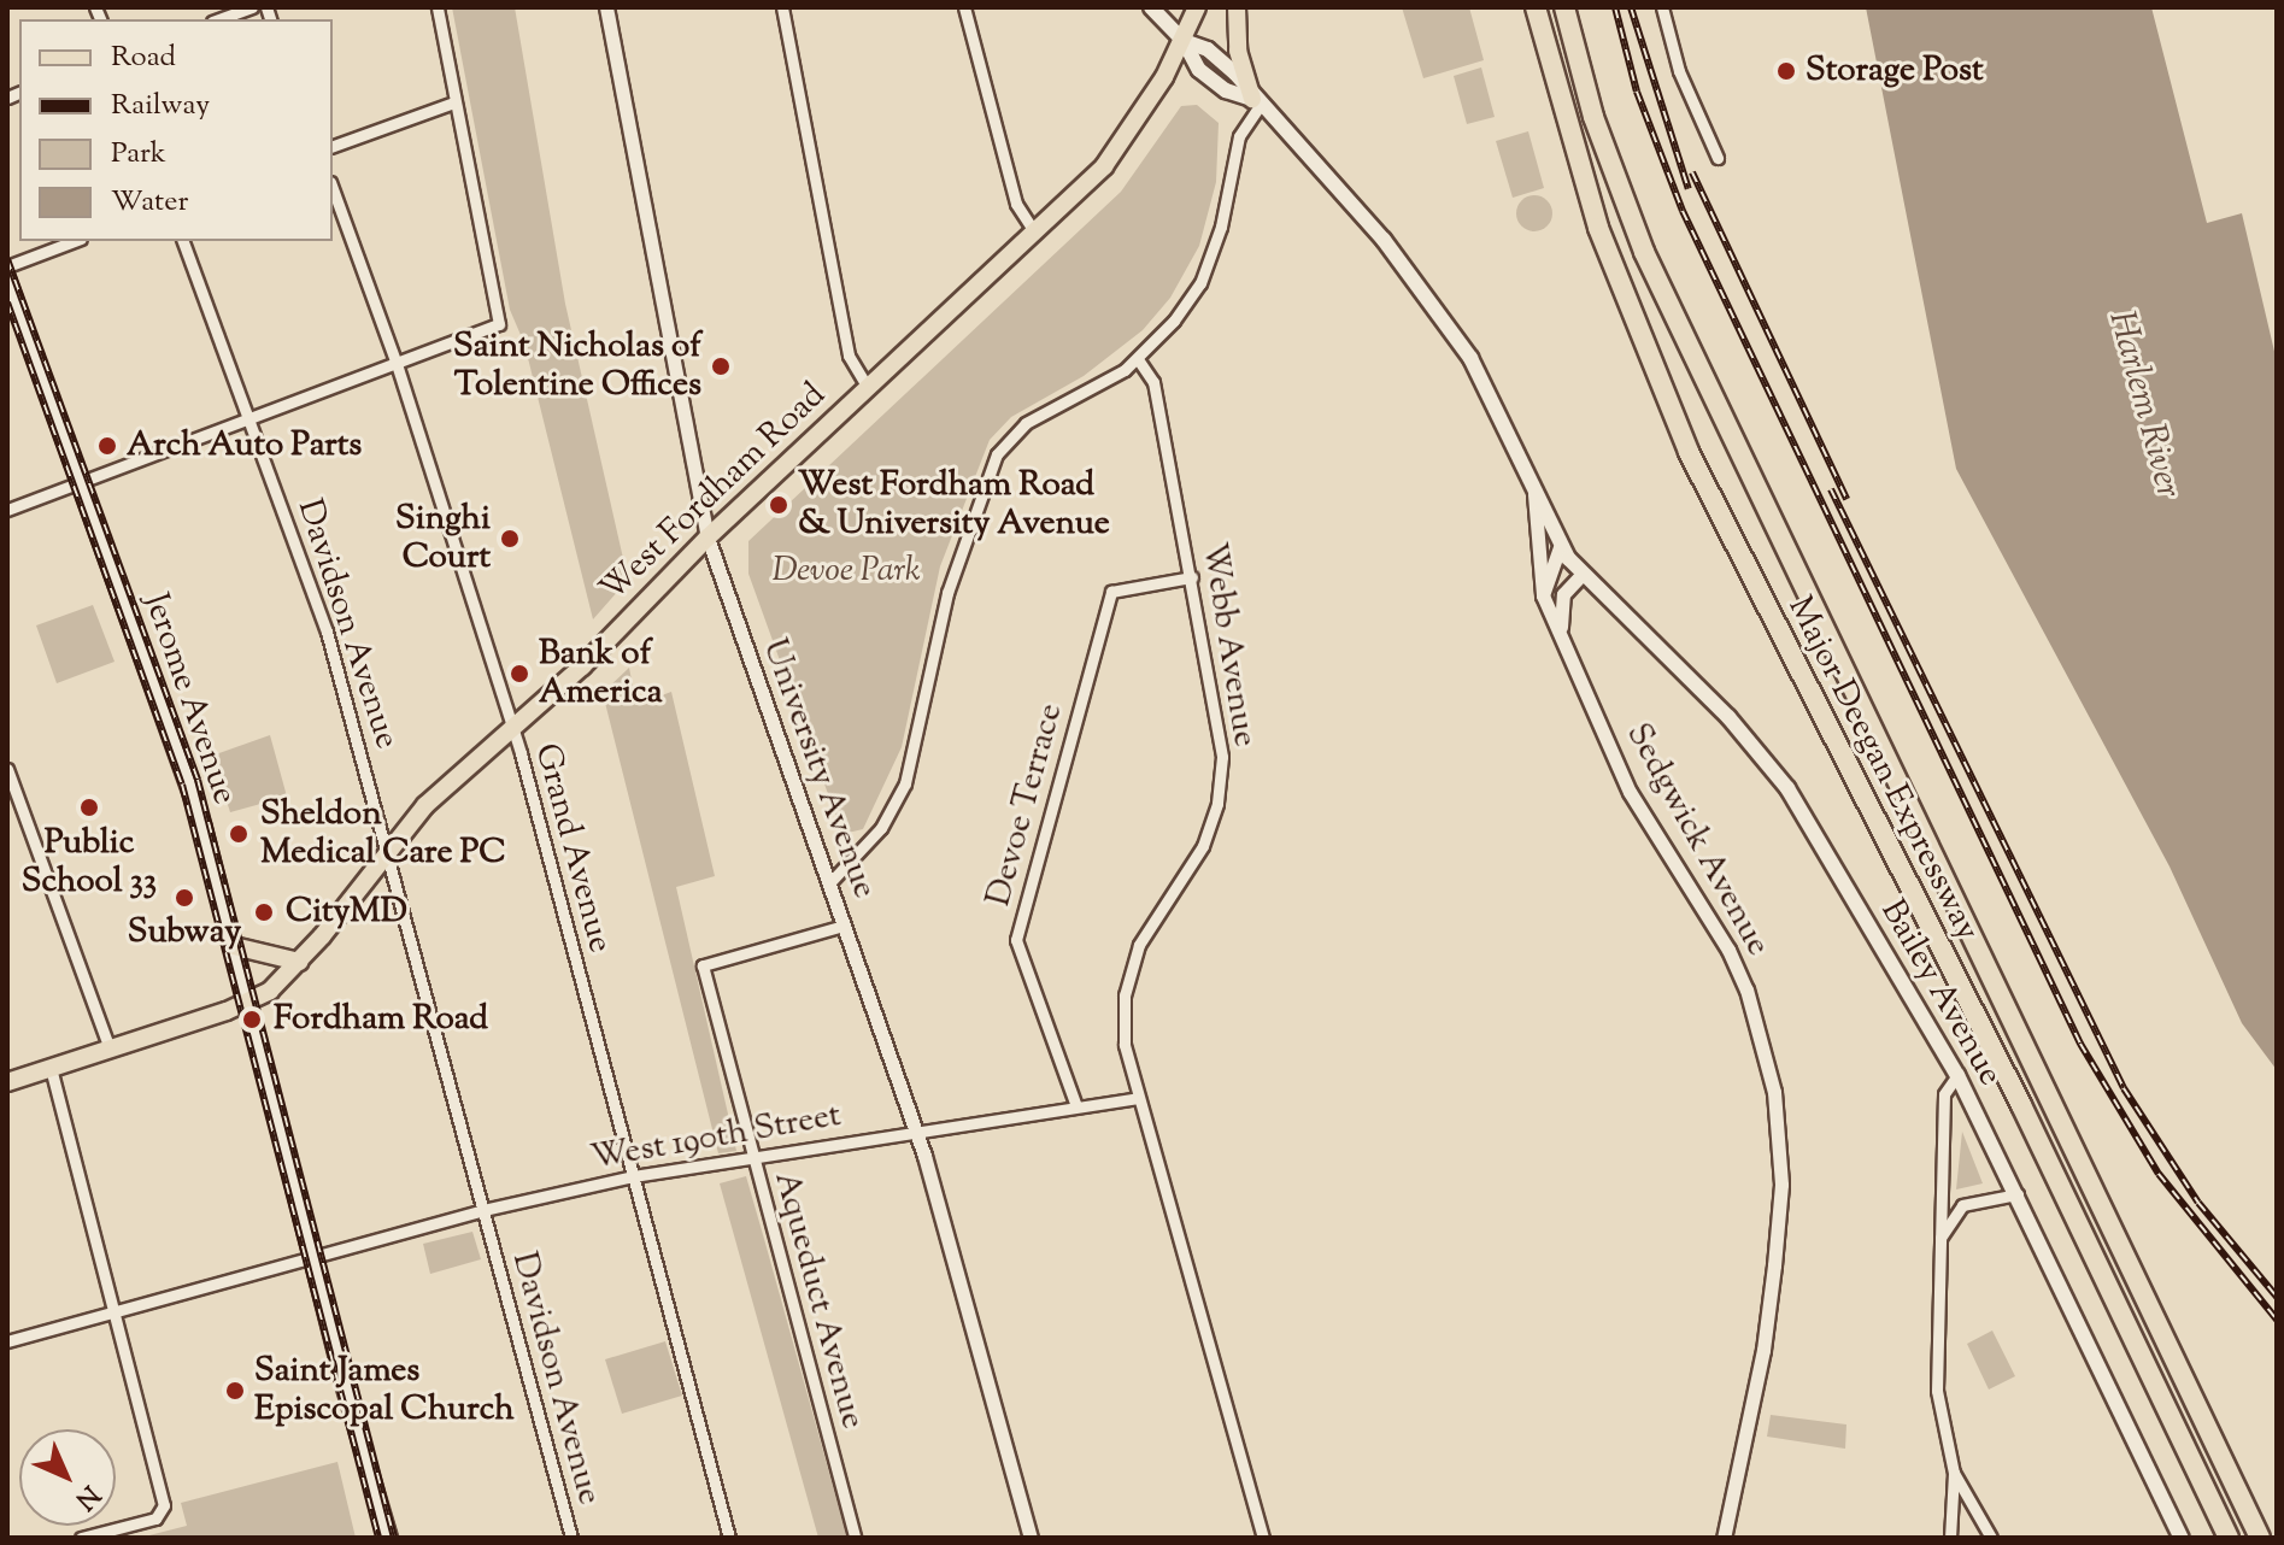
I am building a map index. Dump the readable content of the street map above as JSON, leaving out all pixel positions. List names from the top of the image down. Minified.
{"streets":{"highway":["Major Deegan Expressway"],"main road":["West Fordham Road","Jerome Avenue","Sedgwick Avenue","Bailey Avenue"],"street":["Davidson Avenue","Webb Avenue","University Avenue","Devoe Terrace","Grand Avenue","West 190th Street","Aqueduct Avenue"]},"crossings":[["West Fordham Road","Davidson Avenue"],["West Fordham Road","Jerome Avenue"],["West Fordham Road","University Avenue"],["West Fordham Road","Sedgwick Avenue"],["West Fordham Road","Grand Avenue"],["Davidson Avenue","West 190th Street"],["Webb Avenue","Devoe Terrace"],["Webb Avenue","West 190th Street"],["Jerome Avenue","West 190th Street"],["University Avenue","West 190th Street"],["University Avenue","Aqueduct Avenue"],["Devoe Terrace","West 190th Street"],["Sedgwick Avenue","Bailey Avenue"],["Grand Avenue","West 190th Street"],["West 190th Street","Aqueduct Avenue"]],"water":["Harlem River"],"parks":["Devoe Park"],"places":["Storage Post","Saint Nicholas of Tolentine Offices","Arch Auto Parts","West Fordham Road & University Avenue","Singhi Court","Bank of America","Public School 33","Sheldon Medical Care PC","Subway","CityMD","Fordham Road","Saint James Episcopal Church"],"legend":["Road","Railway","Park","Water"],"north":"bottom right"}
